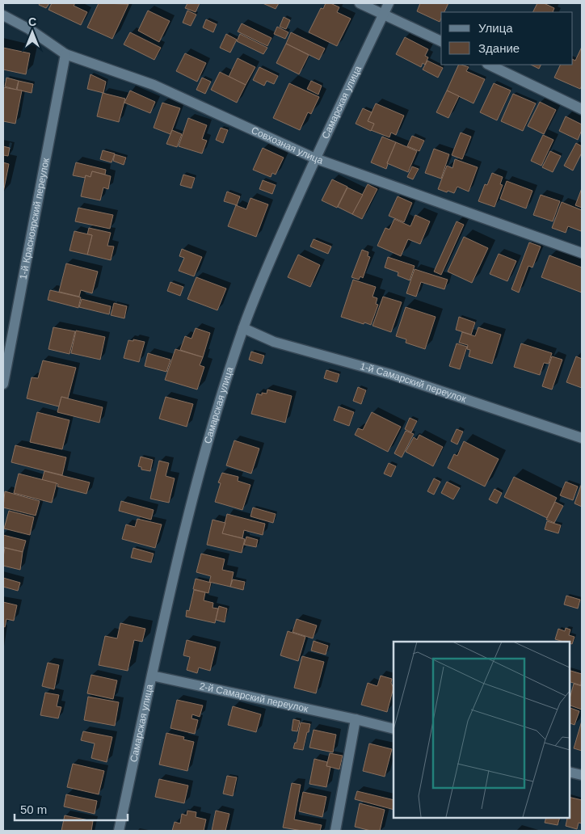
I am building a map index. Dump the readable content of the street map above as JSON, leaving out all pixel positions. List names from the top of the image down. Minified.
{"streets":{"street":["Самарская улица","Совхозная улица","1-й Красноярский переулок","1-й Самарский переулок","2-й Самарский переулок"]},"crossings":[["Самарская улица","Совхозная улица"],["Самарская улица","1-й Самарский переулок"],["Самарская улица","2-й Самарский переулок"],["Совхозная улица","1-й Красноярский переулок"]],"legend":["Улица","Здание"],"scale_bar":"50 m","north":"top"}
